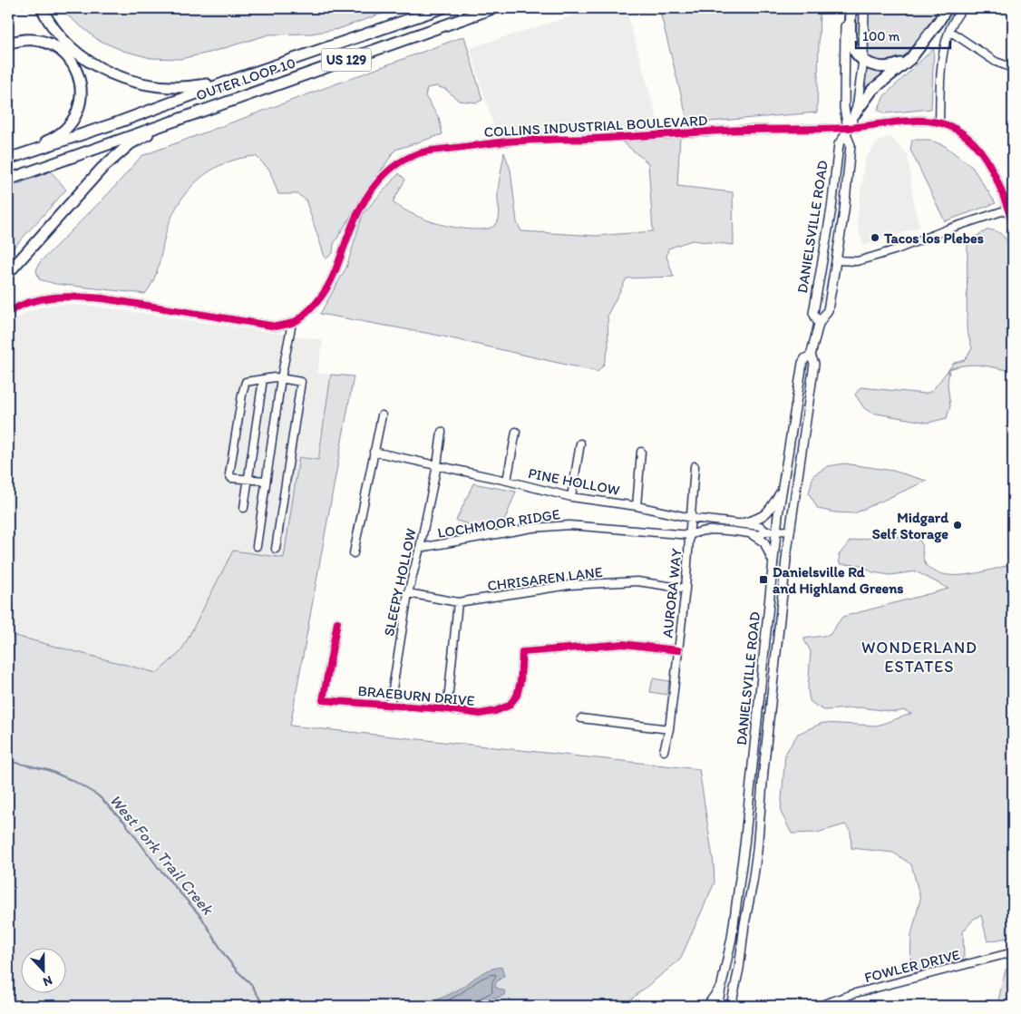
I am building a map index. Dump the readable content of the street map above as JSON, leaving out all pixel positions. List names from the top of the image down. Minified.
{"streets":{"highway":["US 129","OUTER LOOP 10"],"main road":["DANIELSVILLE ROAD"],"street":["COLLINS INDUSTRIAL BOULEVARD","PINE HOLLOW","LOCHMOOR RIDGE","CHRISAREN LANE","SLEEPY HOLLOW","AURORA WAY","BRAEBURN DRIVE","FOWLER DRIVE"]},"crossings":[["COLLINS INDUSTRIAL BOULEVARD","DANIELSVILLE ROAD"],["PINE HOLLOW","SLEEPY HOLLOW"],["PINE HOLLOW","AURORA WAY"],["LOCHMOOR RIDGE","SLEEPY HOLLOW"],["LOCHMOOR RIDGE","AURORA WAY"],["CHRISAREN LANE","SLEEPY HOLLOW"],["CHRISAREN LANE","AURORA WAY"],["SLEEPY HOLLOW","BRAEBURN DRIVE"],["AURORA WAY","BRAEBURN DRIVE"]],"districts":["WONDERLAND ESTATES"],"water":["West Fork Trail Creek"],"places":{"other":["Tacos los Plebes","Midgard Self Storage"],"transit":["Danielsville Rd and Highland Greens"]},"scale_bar":"100 m","north":"bottom"}
